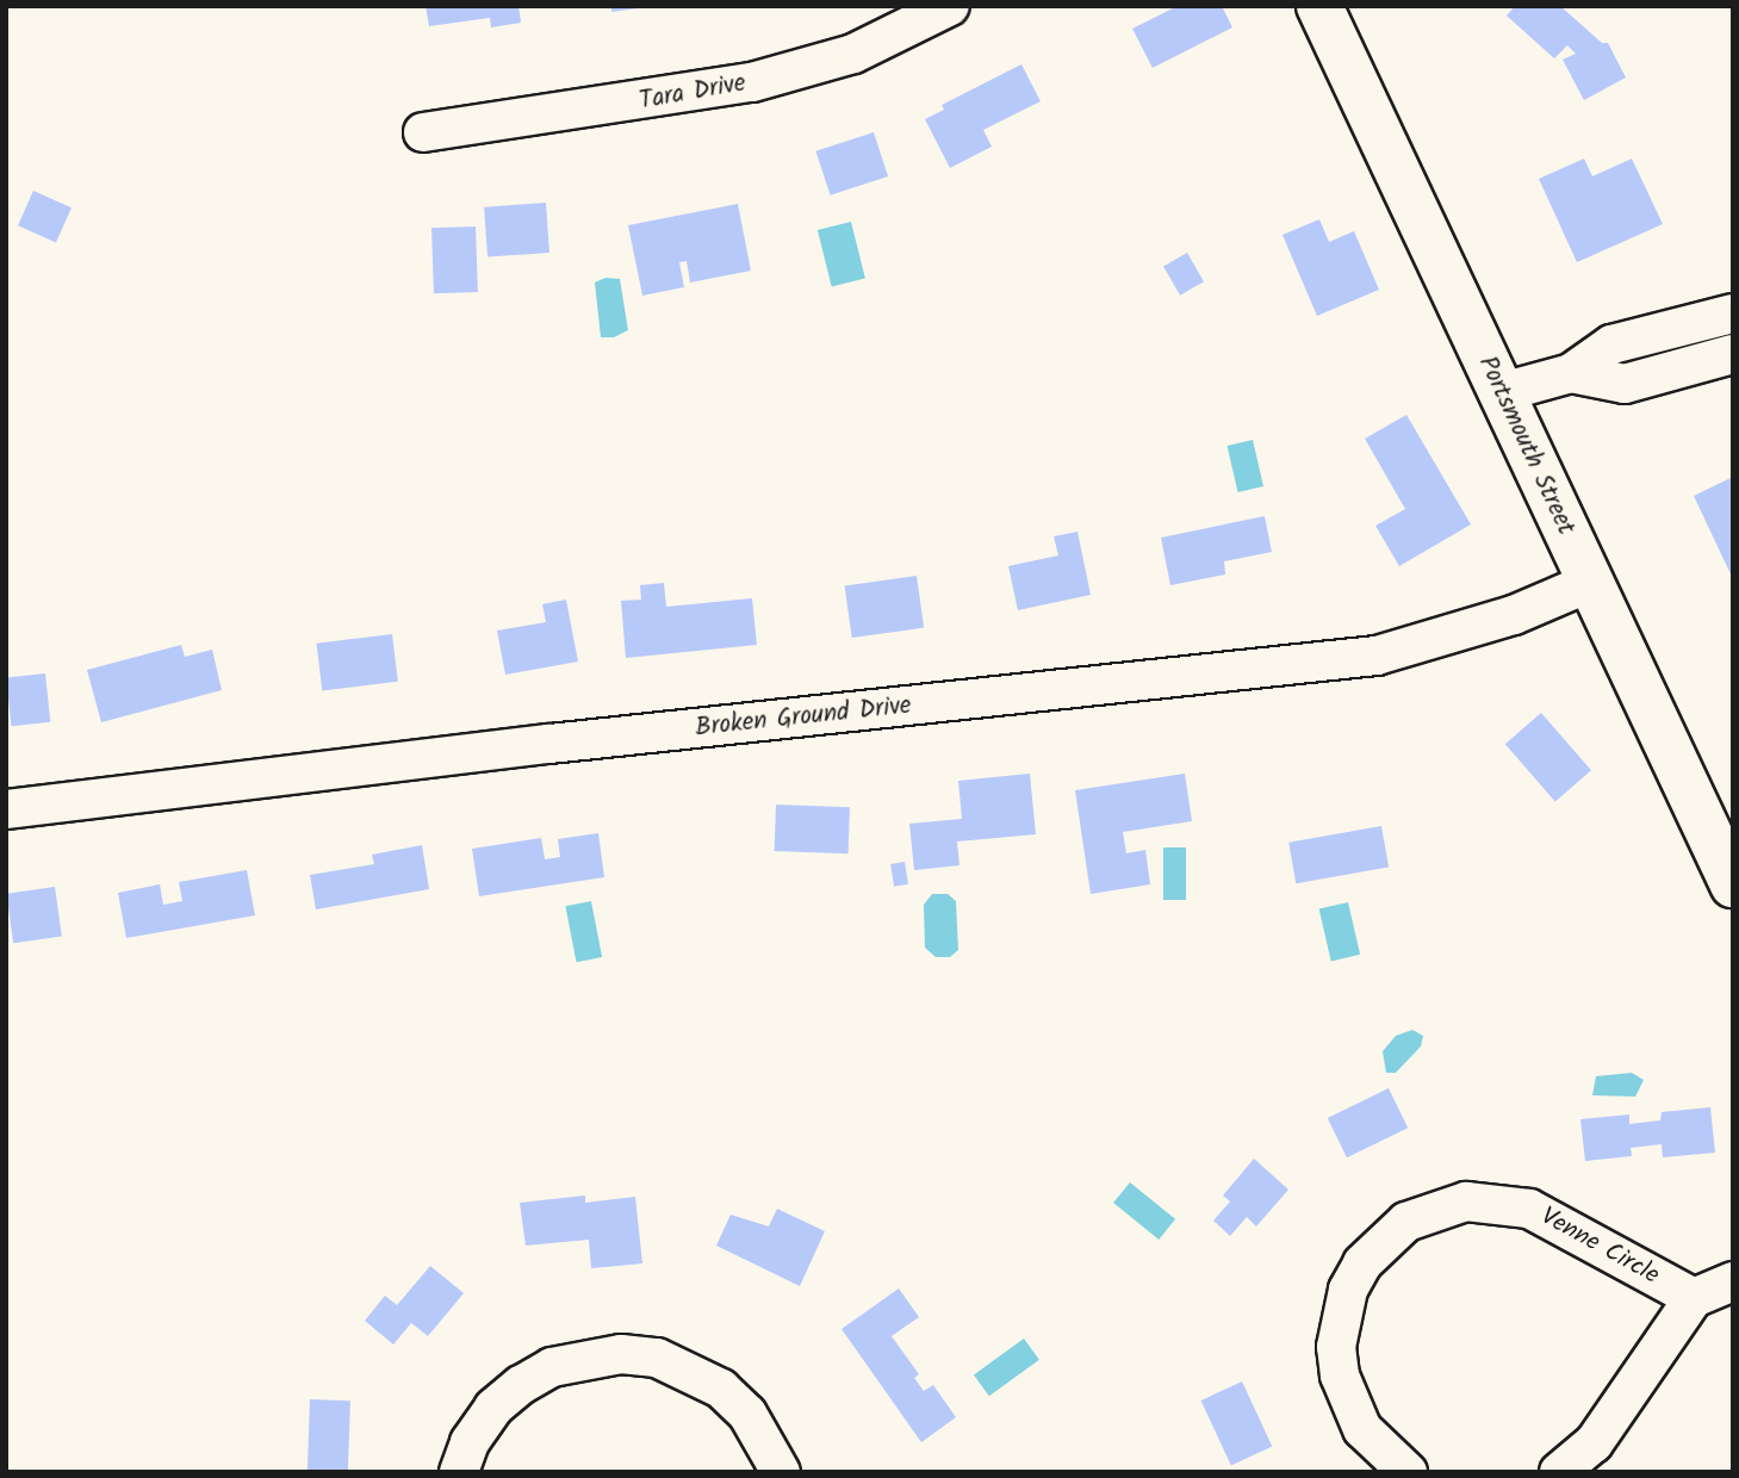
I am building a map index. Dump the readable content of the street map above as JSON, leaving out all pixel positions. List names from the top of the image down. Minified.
{"streets":{"street":["Tara Drive","Portsmouth Street","Broken Ground Drive","Venne Circle"]},"crossings":[["Portsmouth Street","Broken Ground Drive"]]}
